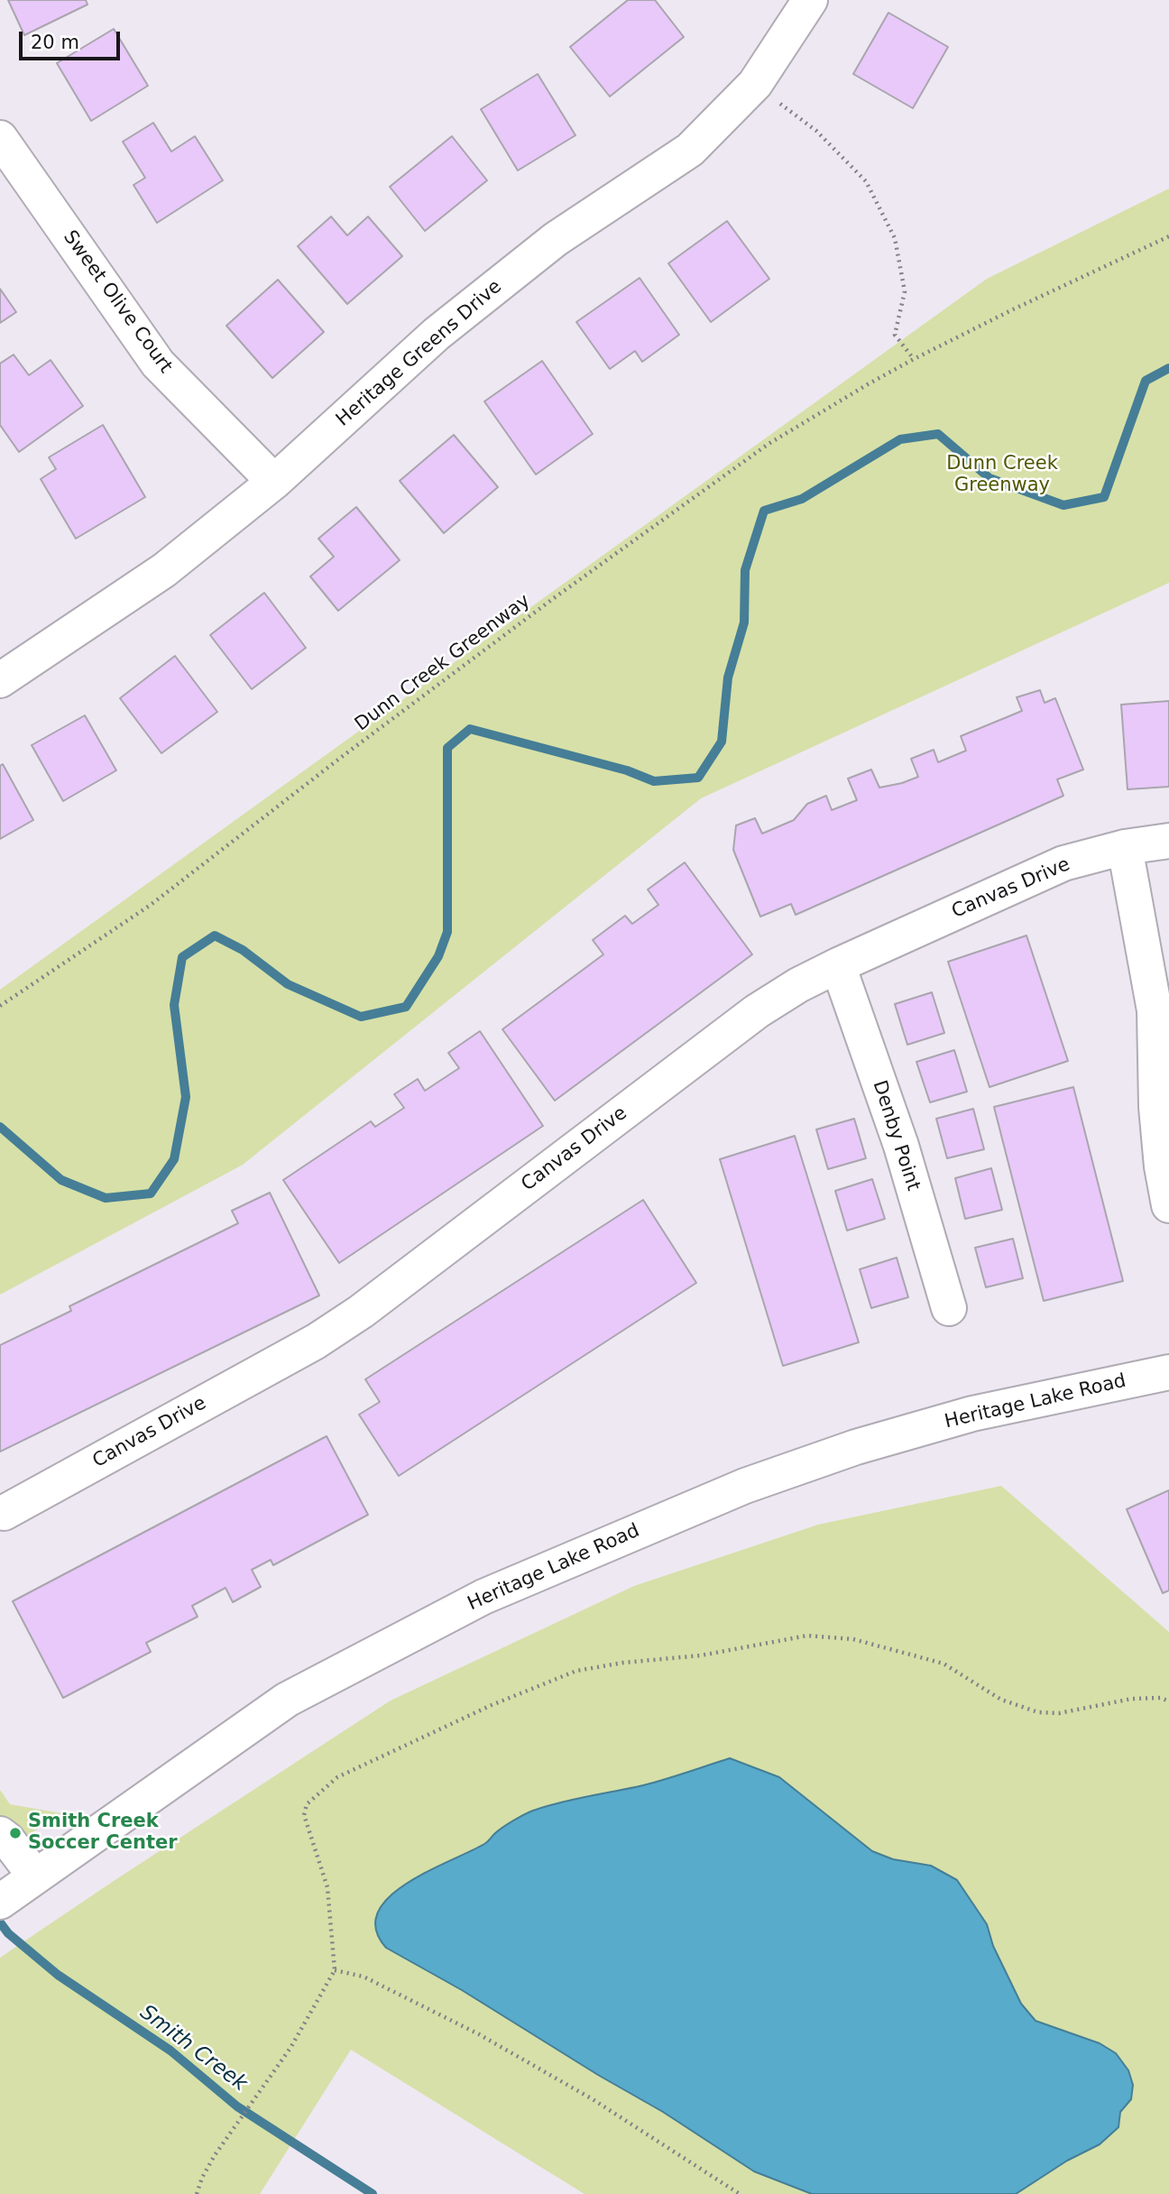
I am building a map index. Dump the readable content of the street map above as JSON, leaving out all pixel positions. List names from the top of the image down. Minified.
{"streets":{"street":["Sweet Olive Court","Heritage Greens Drive","Canvas Drive","Denby Point","Heritage Lake Road"],"path":["Dunn Creek Greenway"]},"crossings":[["Sweet Olive Court","Heritage Greens Drive"],["Canvas Drive","Denby Point"]],"water":["Smith Creek"],"parks":["Dunn Creek Greenway"],"places":["Smith Creek Soccer Center"],"scale_bar":"20 m"}
